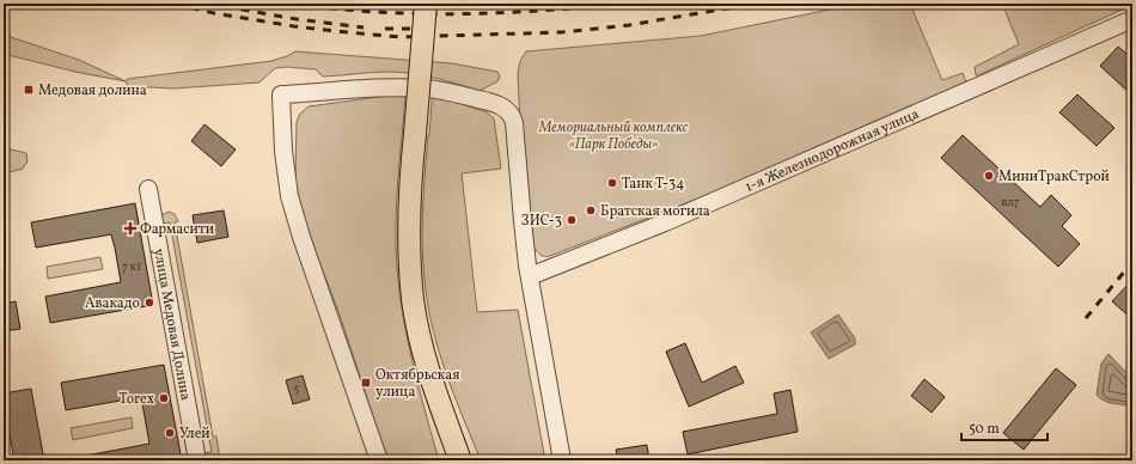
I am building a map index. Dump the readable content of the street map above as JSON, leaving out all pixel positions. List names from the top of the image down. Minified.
{"streets":{"street":["1-я Железнодорожная улица","улица Медовая Долина"]},"parks":["Мемориальный комплекс «Парк Победы»"],"places":{"transit":["Медовая долина","Октябрьская улица"],"other":["МиниТракСтрой","Танк Т-34","Братская могила","ЗИС-3","Авакадо","Torex","Улей"],"health":["Фармасити"]},"house_numbers":["вл7","7 к1","5"],"scale_bar":"50 m"}
